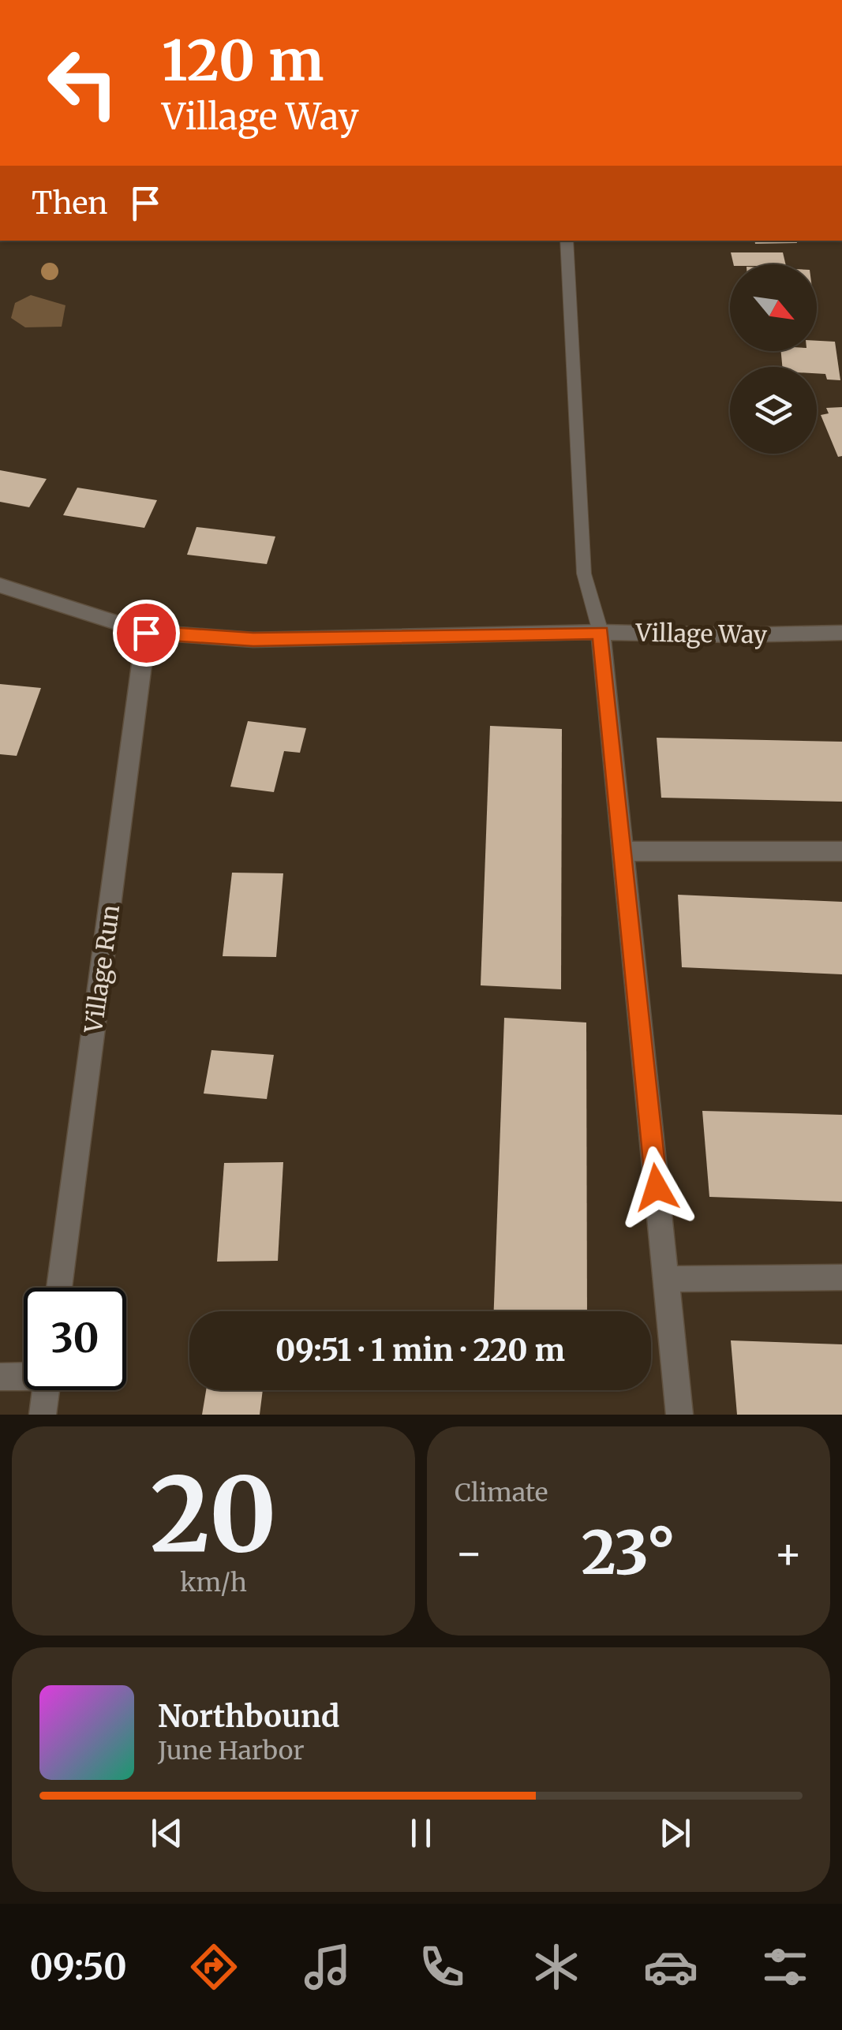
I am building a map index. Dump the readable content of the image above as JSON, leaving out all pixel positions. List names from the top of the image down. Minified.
{"streets":{"street":["Village Way","Village Run"]},"crossings":[["Village Way","Village Run"]],"north":"bottom right","page":{"turn":["120 m","Village Way"],"then":"Then","limit":"30","trip":"09:51 · 1 min · 220 m","tile":[["20","km/h"],"Climate"],"heat":["−","23°","+"],"song":["Northbound","June Harbor"],"tabs":"09:50"}}
